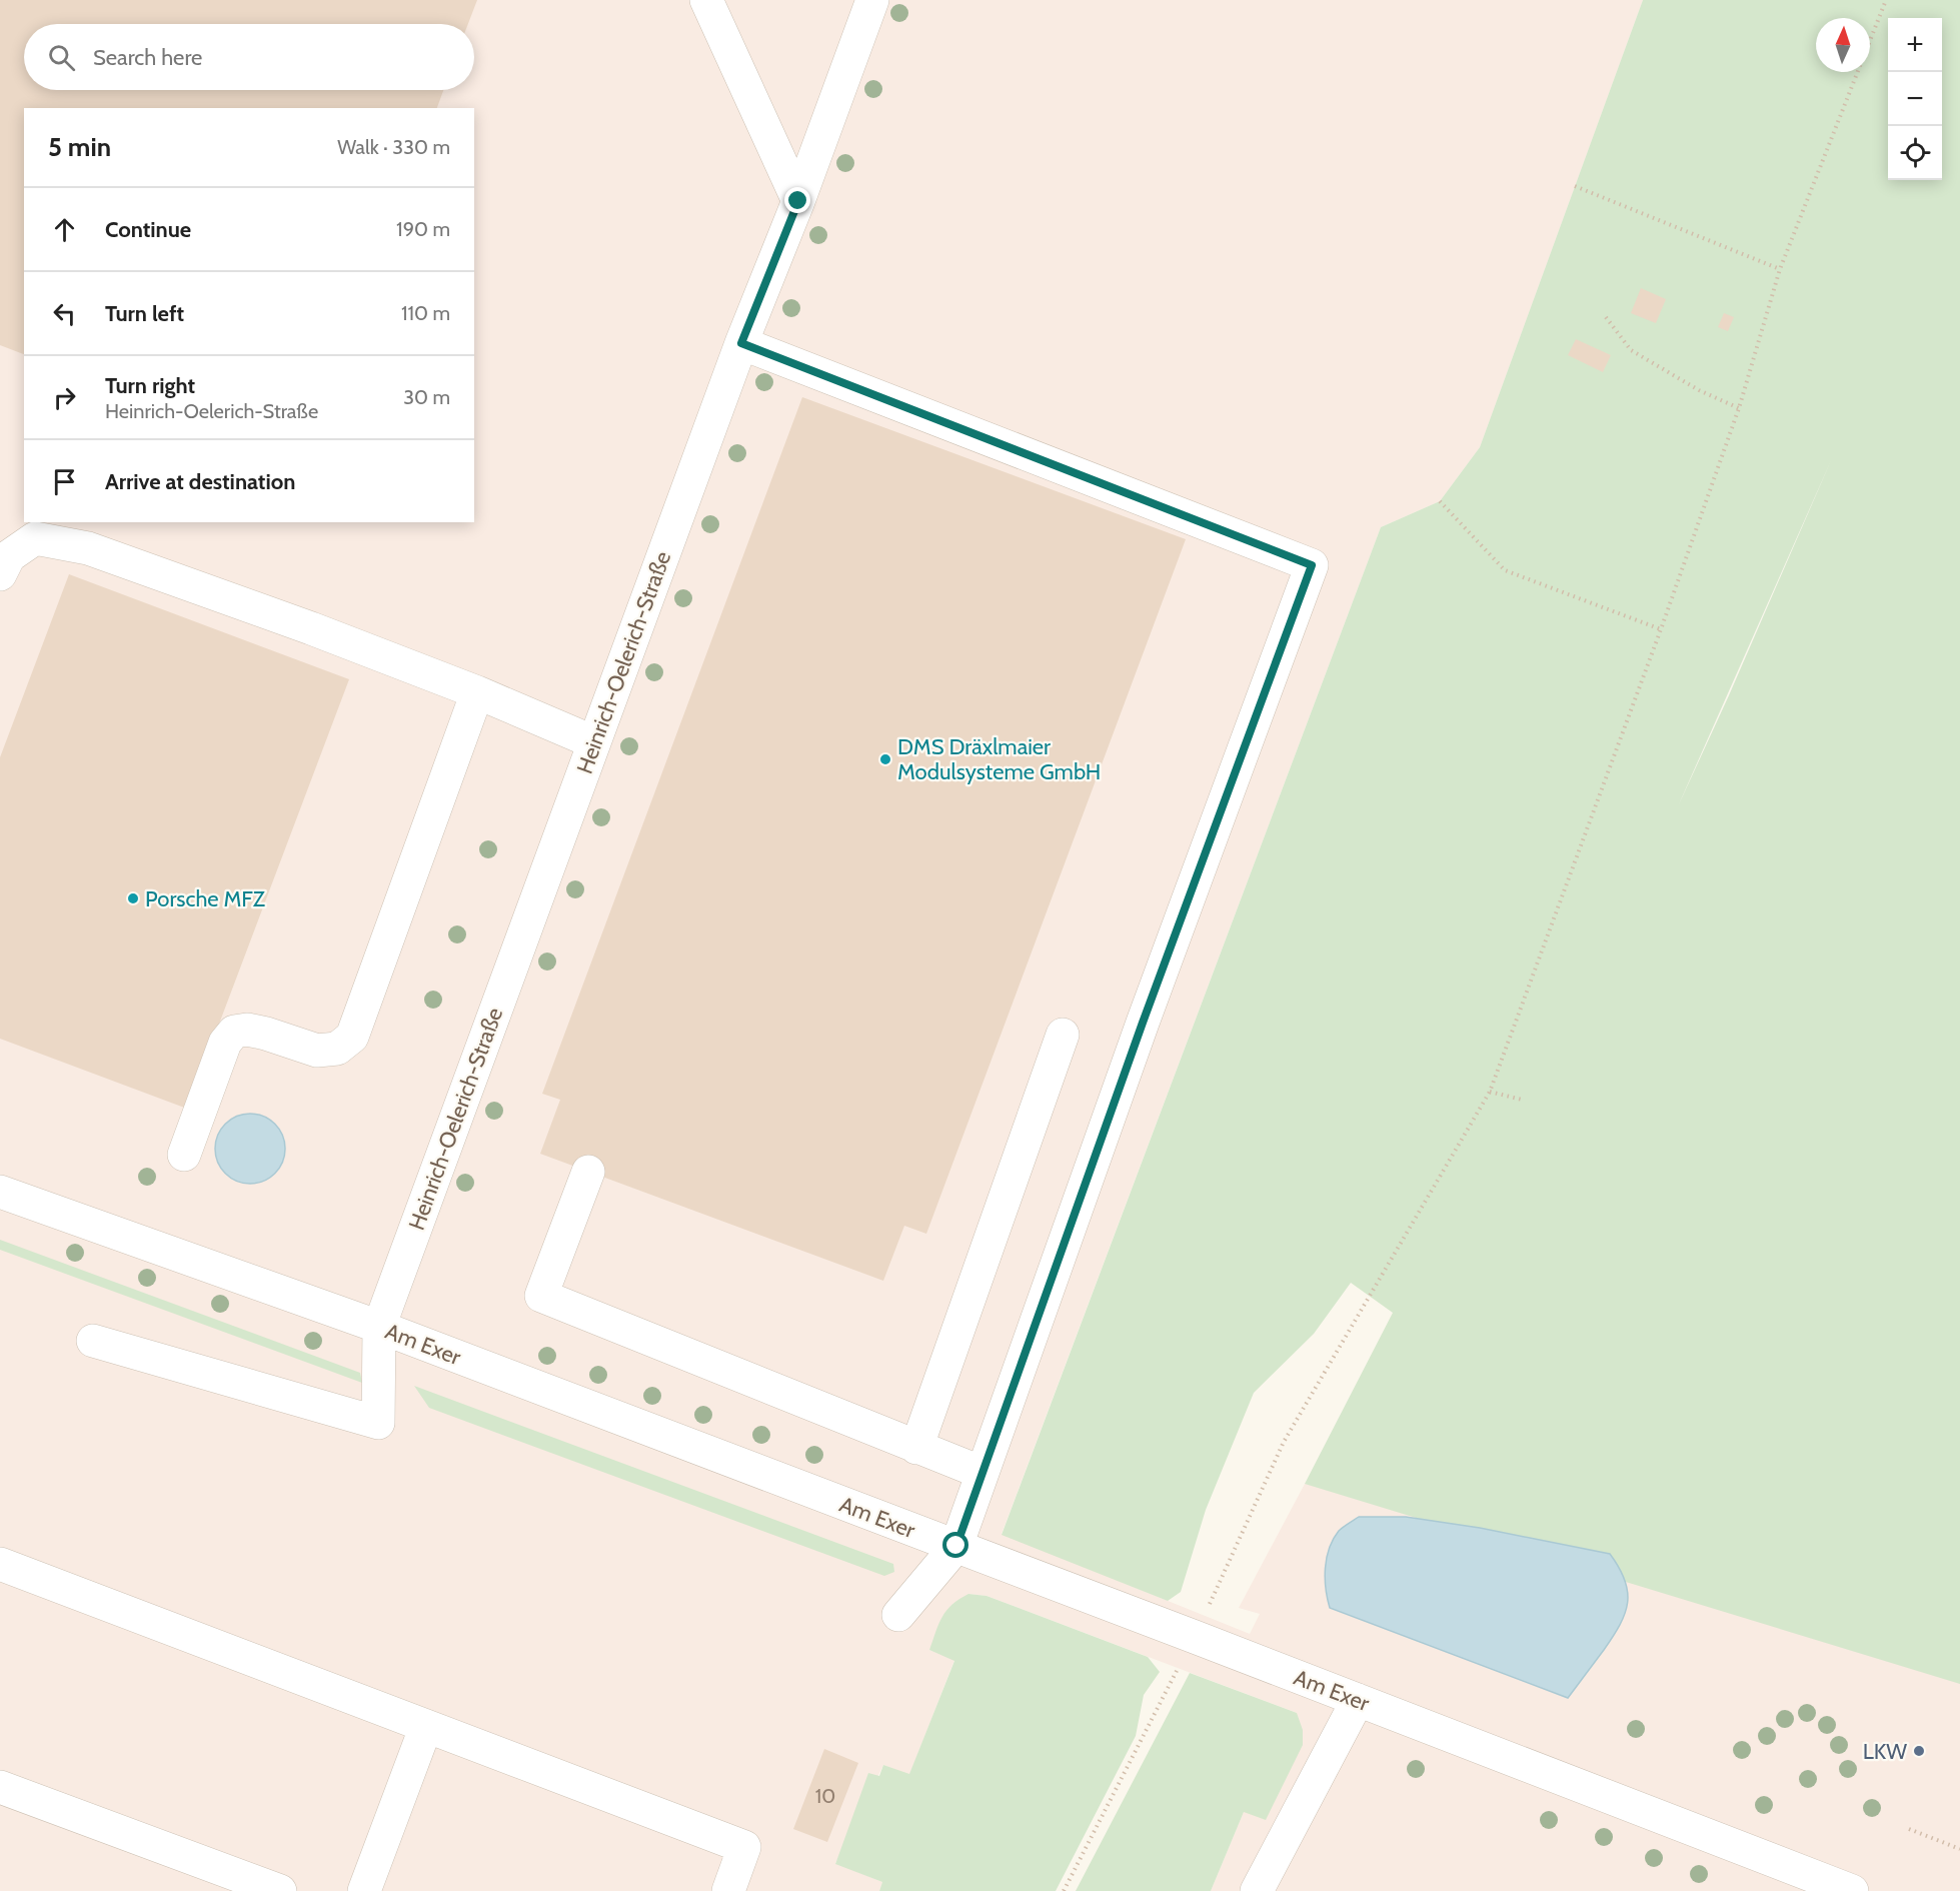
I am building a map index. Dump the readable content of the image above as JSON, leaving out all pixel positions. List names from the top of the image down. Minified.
{"streets":{"street":["Heinrich-Oelerich-Straße","Am Exer"]},"crossings":[["Heinrich-Oelerich-Straße","Am Exer"]],"places":["DMS Dräxlmaier Modulsysteme GmbH","Porsche MFZ","LKW"],"house_numbers":["10"],"north":"top","page":{"map_buttons":["+","−"],"search":"Search here","heading":["5 min","Walk · 330 m"],"list":[["Continue","190 m"],["Turn left","110 m"],["Turn right","Heinrich-Oelerich-Straße","30 m"],"Arrive at destination"]}}
